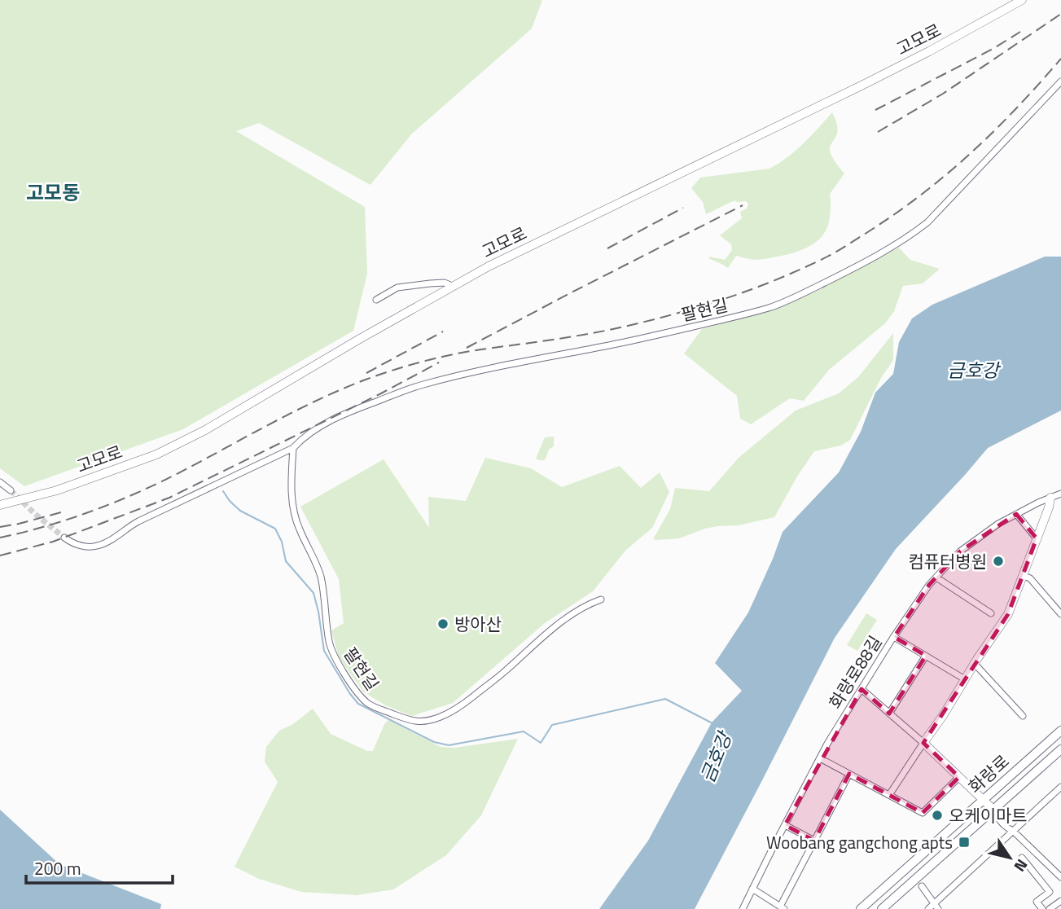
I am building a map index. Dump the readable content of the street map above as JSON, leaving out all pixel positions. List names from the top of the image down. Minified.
{"streets":{"main road":["고모로","화랑로"],"street":["팔현길","화랑로88길"]},"districts":["고모동"],"water":["금호강"],"places":{"other":["컴퓨터병원","방아산","오케이마트"],"transit":["Woobang gangchong apts"]},"scale_bar":"200 m","north":"bottom right"}
